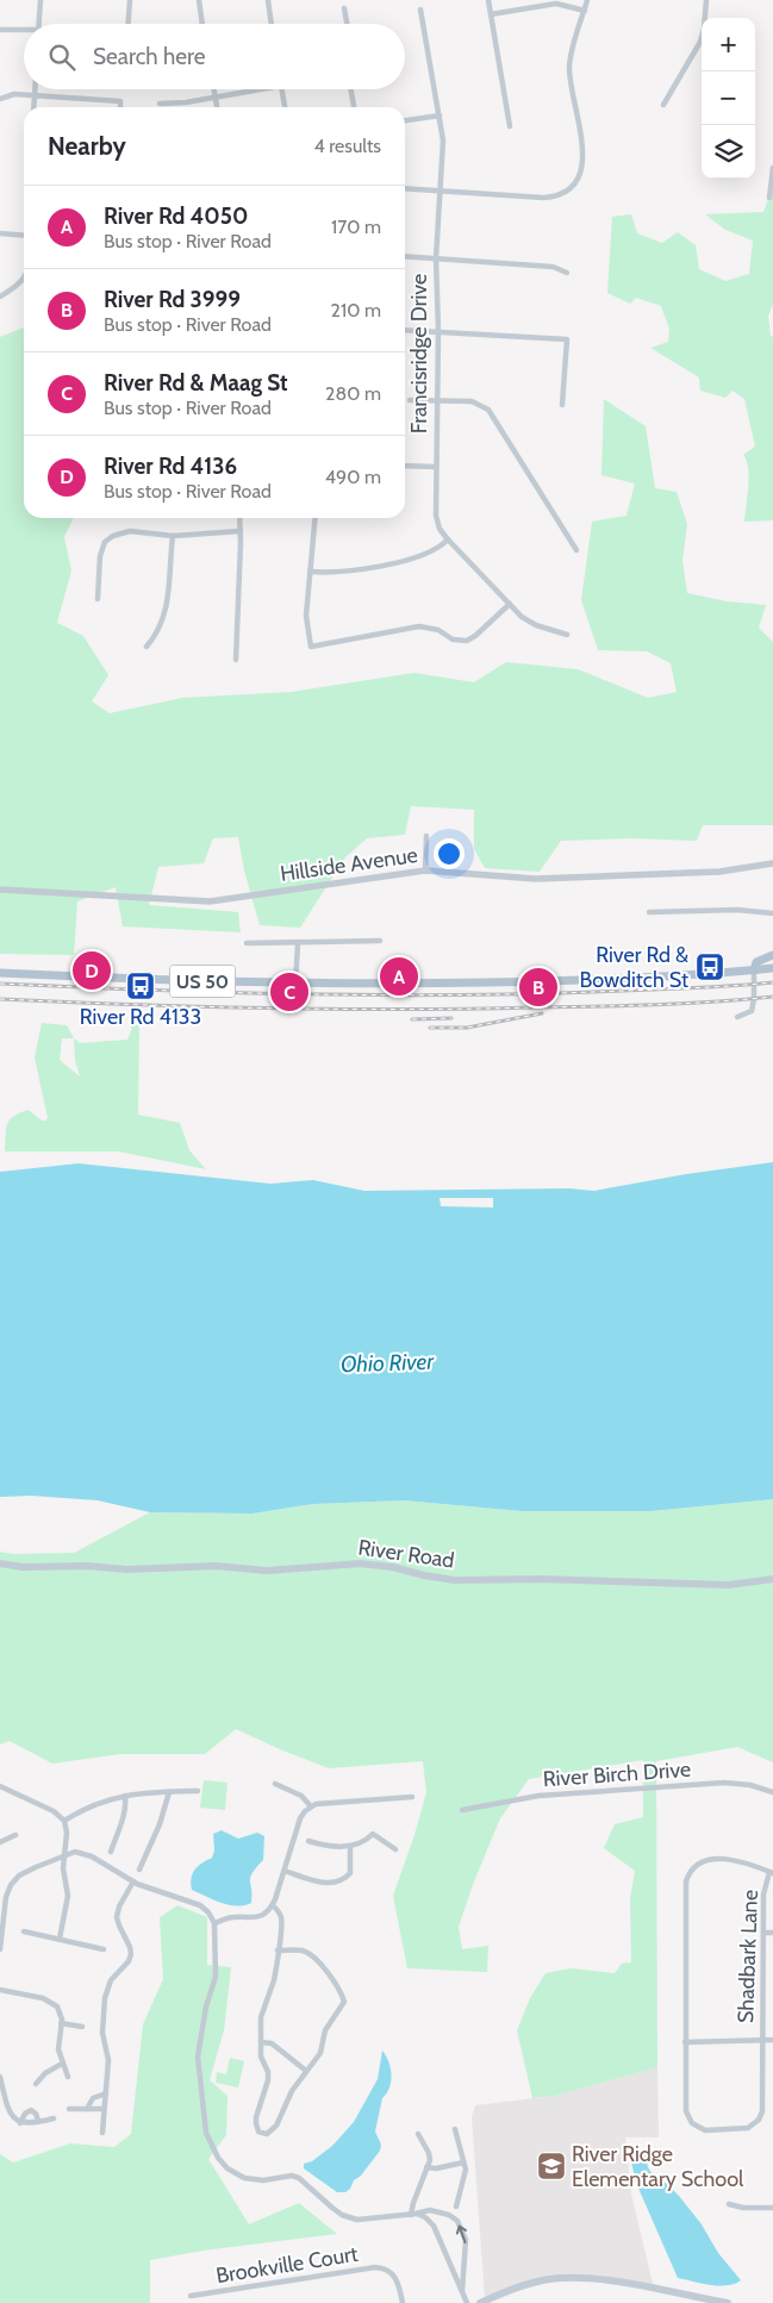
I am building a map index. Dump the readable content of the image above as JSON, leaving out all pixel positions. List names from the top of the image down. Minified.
{"streets":{"main road":["US 50","River Road"],"street":["Francisridge Drive","Hillside Avenue","River Birch Drive","Shadbark Lane","Brookville Court"]},"water":["Ohio River"],"places":{"bus stop":["River Rd & Bowditch St","River Rd 4133"],"school or university":["River Ridge Elementary School"]},"page":{"map_buttons":["+","−"],"search":"Search here","heading":["Nearby","4 results"],"list":[{"mark":"A","name":"River Rd 4050","note":"Bus stop · River Road","value":"170 m"},{"mark":"B","name":"River Rd 3999","note":"Bus stop · River Road","value":"210 m"},{"mark":"C","name":"River Rd & Maag St","note":"Bus stop · River Road","value":"280 m"},{"mark":"D","name":"River Rd 4136","note":"Bus stop · River Road","value":"490 m"}],"pins":["D","A","B","C"]}}
